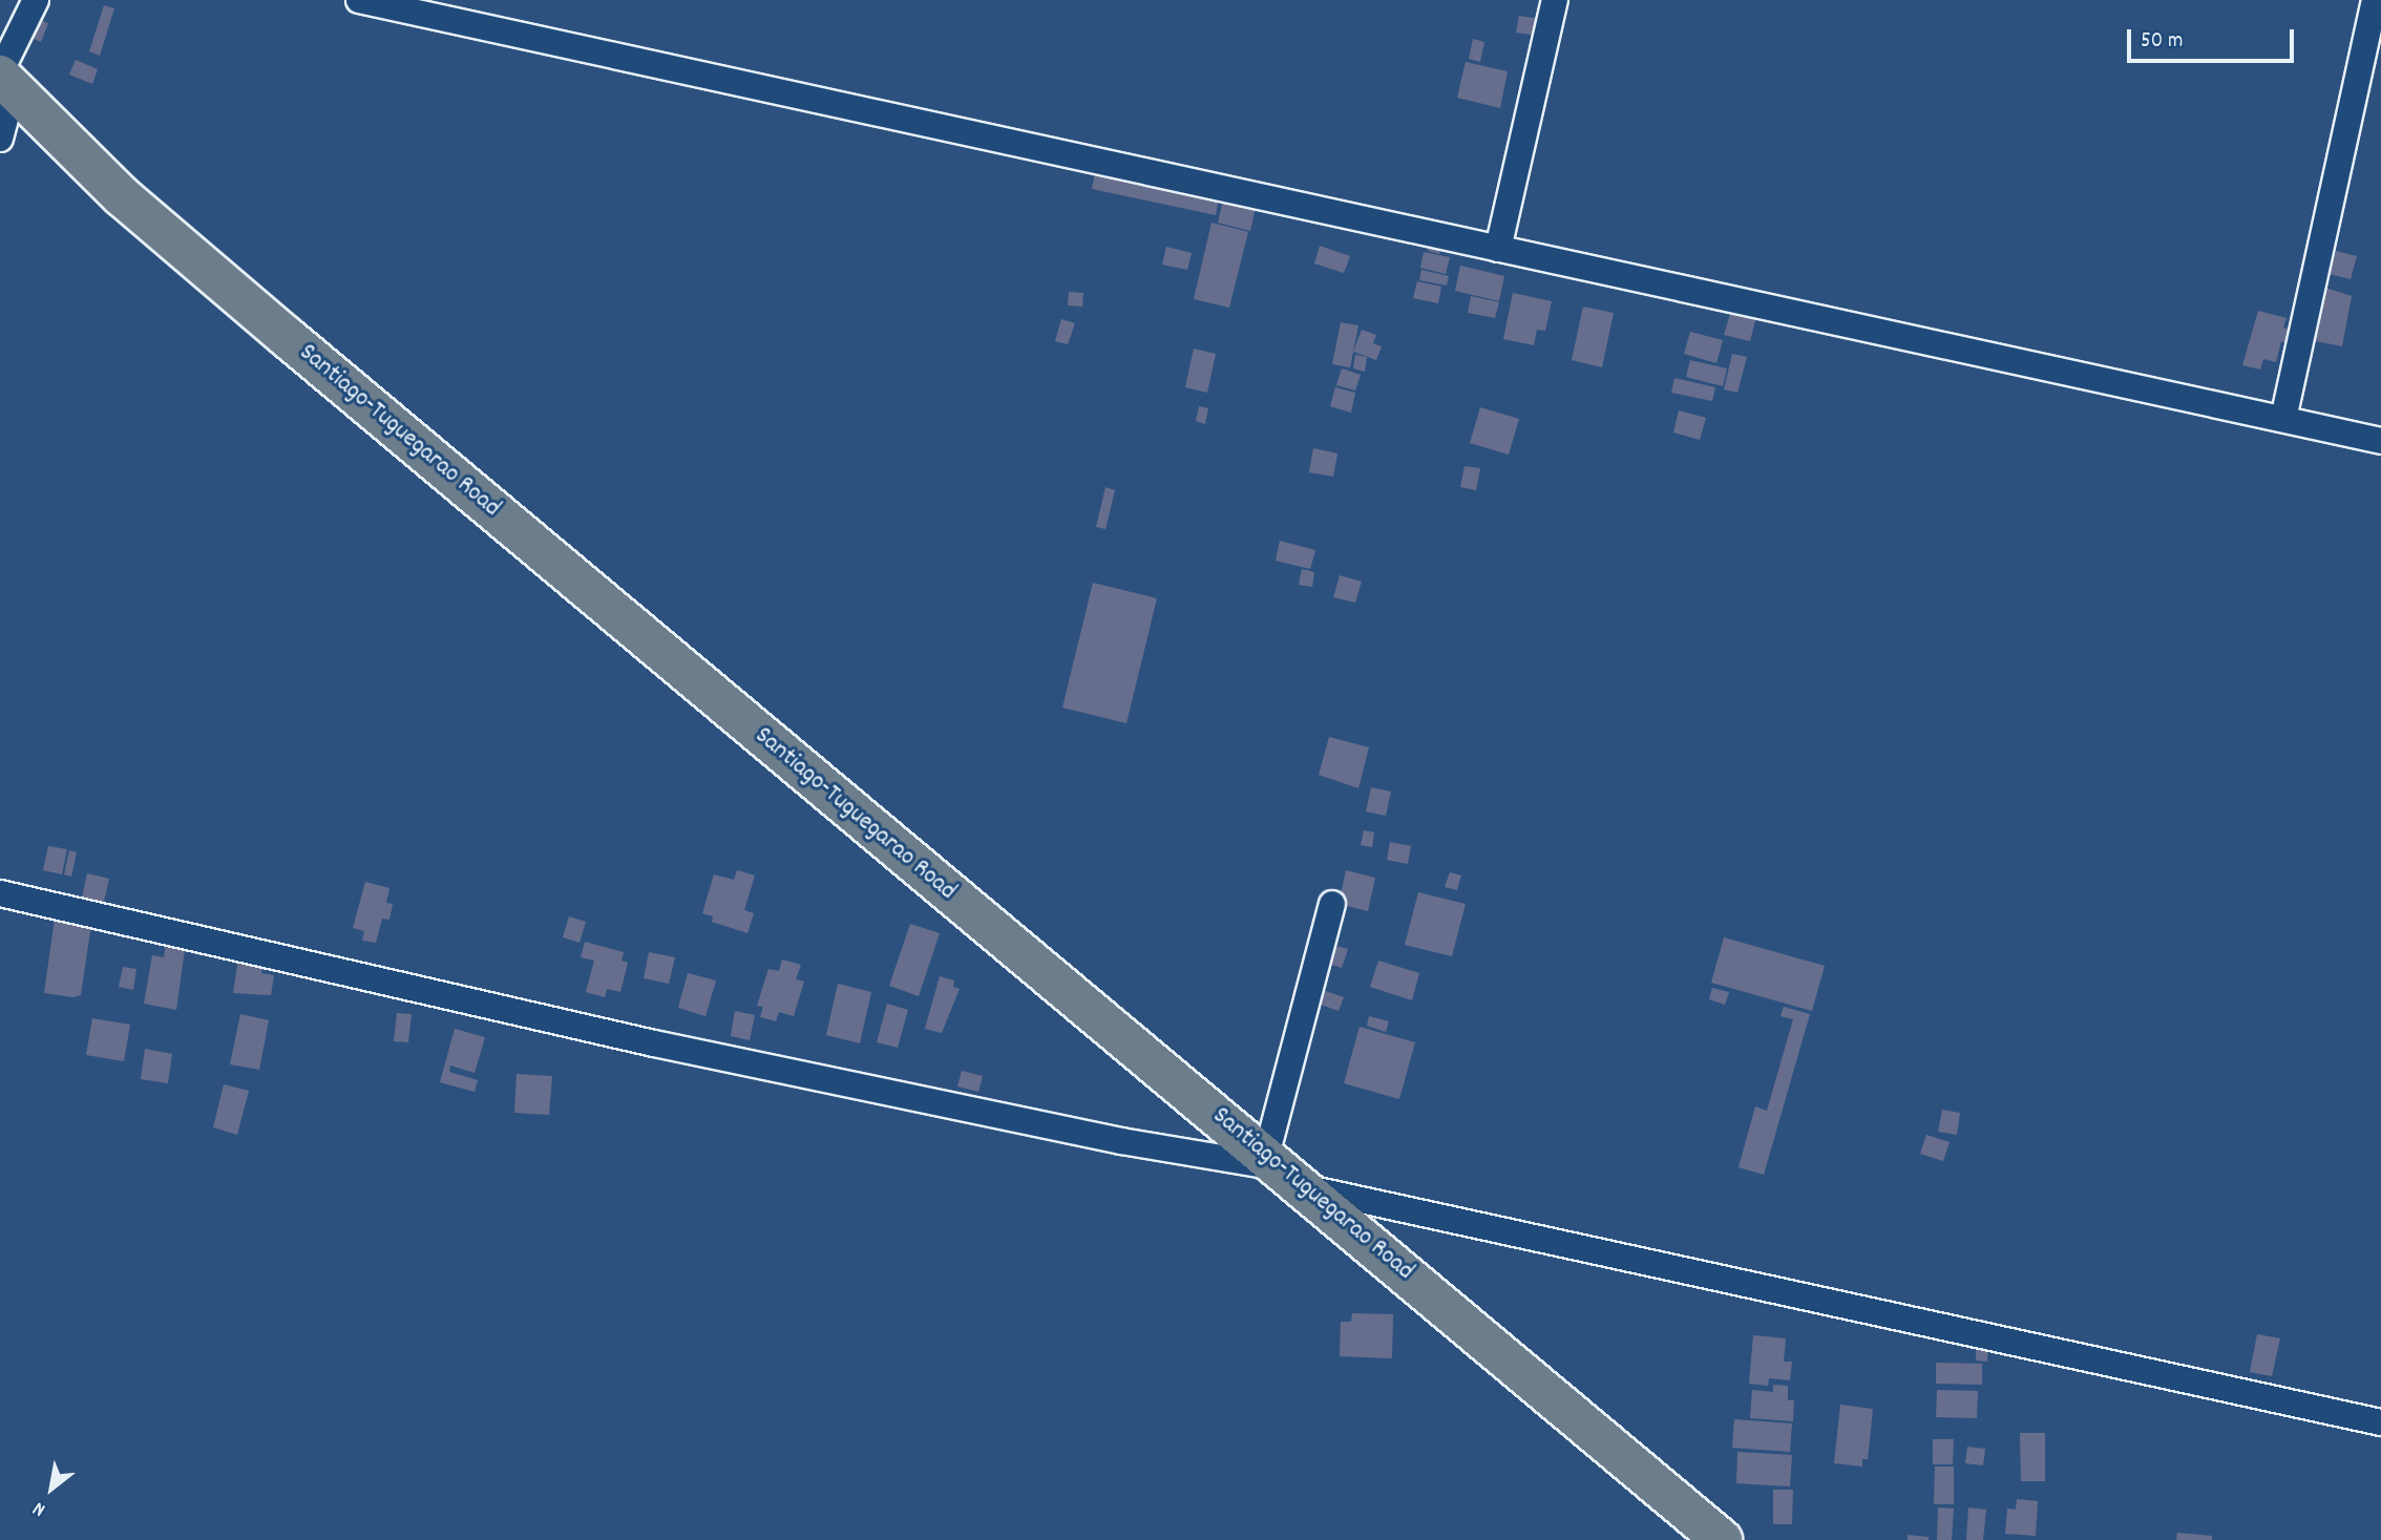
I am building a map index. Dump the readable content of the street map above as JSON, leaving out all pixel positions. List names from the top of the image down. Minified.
{"streets":{"highway":["Santiago-Tuguegarao Road"]},"scale_bar":"50 m","north":"bottom left"}
